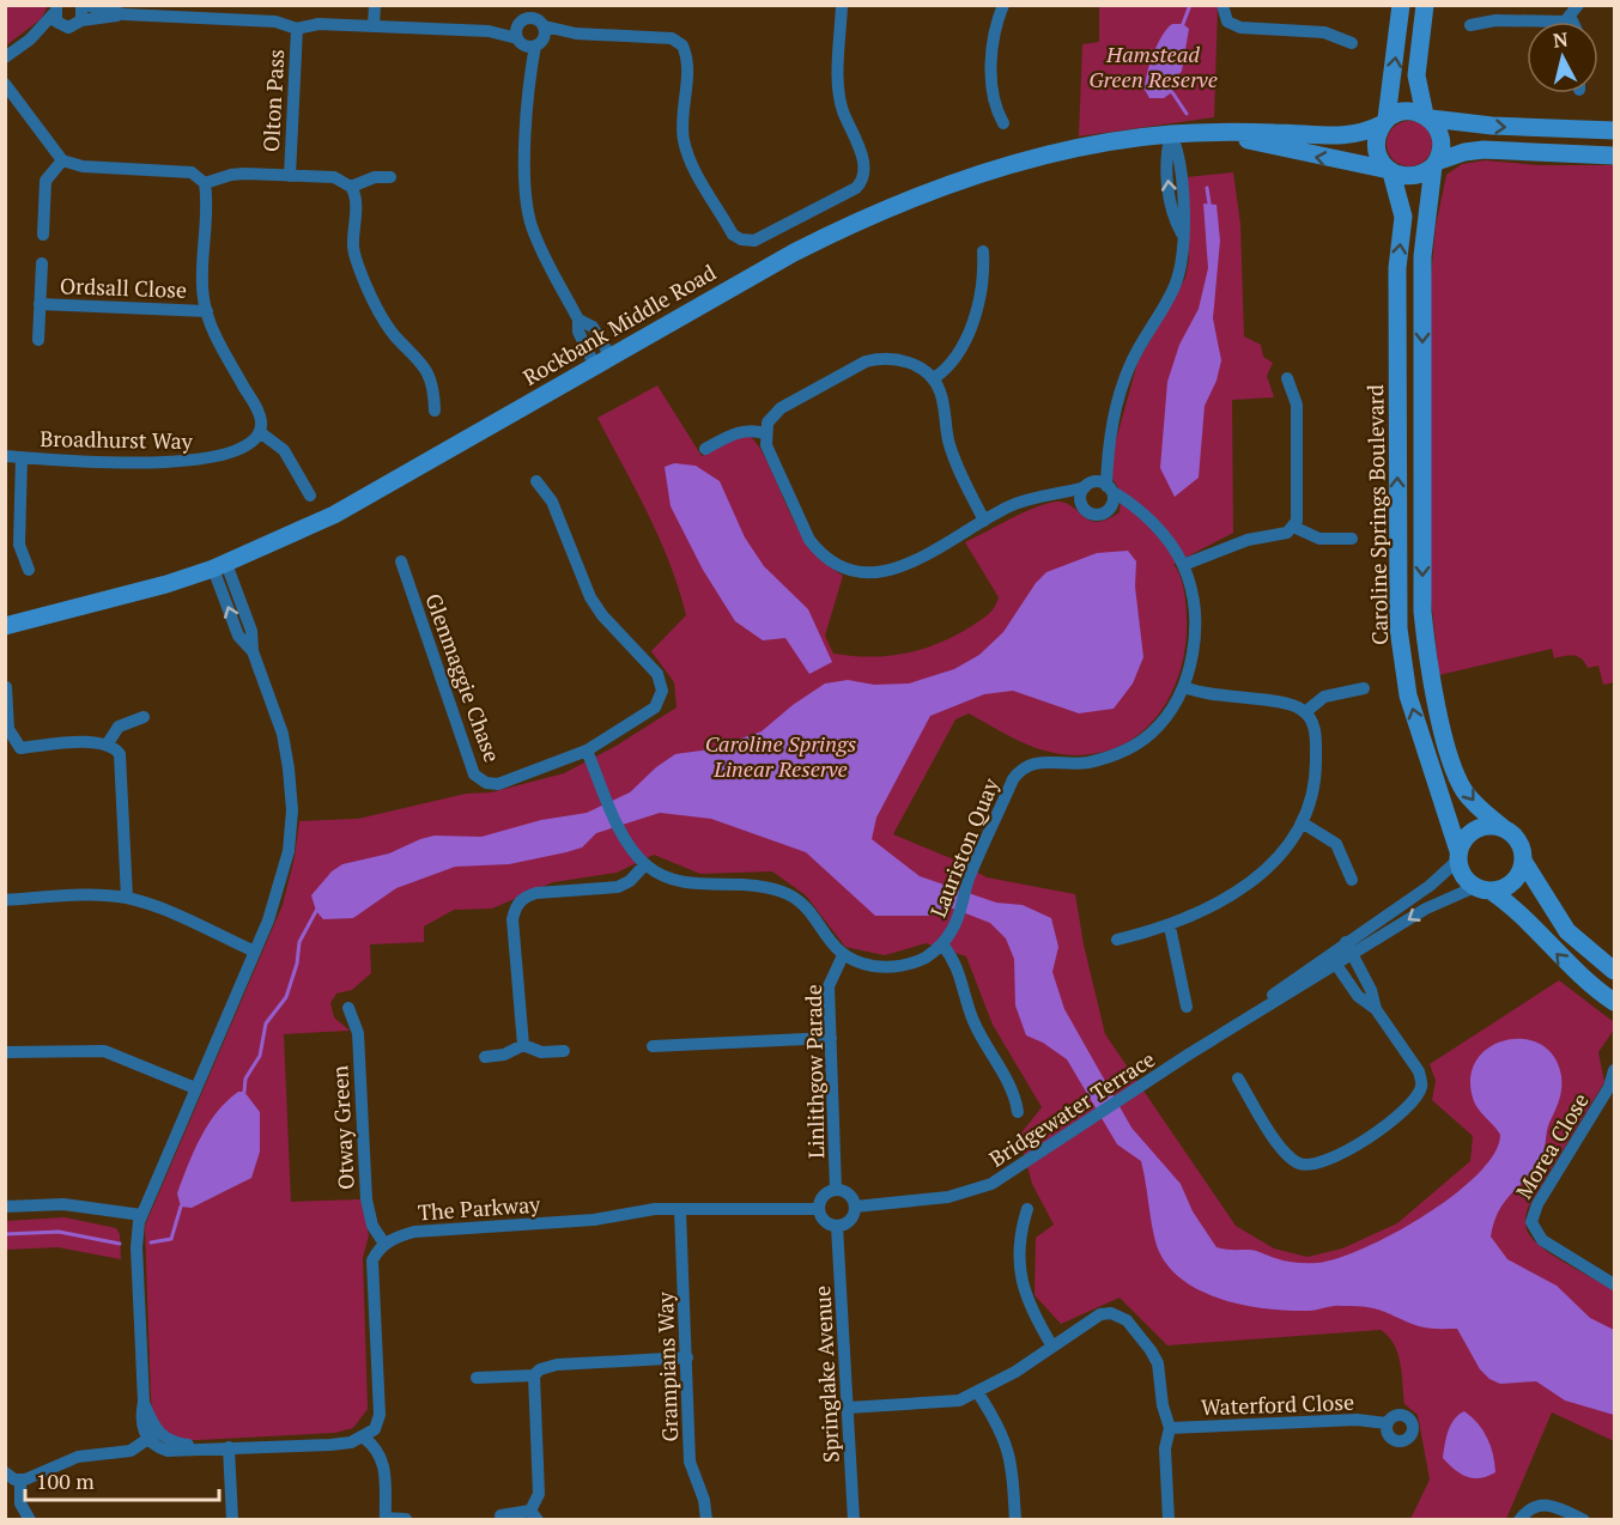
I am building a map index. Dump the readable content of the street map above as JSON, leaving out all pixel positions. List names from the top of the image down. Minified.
{"streets":{"main road":["Rockbank Middle Road","Caroline Springs Boulevard"],"street":["Olton Pass","Ordsall Close","Broadhurst Way","Glenmaggie Chase","Lauriston Quay","Linlithgow Parade","Bridgewater Terrace","Otway Green","Morea Close","The Parkway","Grampians Way","Springlake Avenue","Waterford Close"]},"crossings":[["Rockbank Middle Road","Caroline Springs Boulevard"],["Caroline Springs Boulevard","Bridgewater Terrace"],["Lauriston Quay","Linlithgow Parade"],["Linlithgow Parade","Bridgewater Terrace"],["Linlithgow Parade","The Parkway"],["Linlithgow Parade","Springlake Avenue"],["Bridgewater Terrace","The Parkway"],["Bridgewater Terrace","Springlake Avenue"],["Otway Green","The Parkway"],["The Parkway","Grampians Way"],["The Parkway","Springlake Avenue"]],"parks":["Hamstead Green Reserve","Caroline Springs Linear Reserve"],"scale_bar":"100 m","north":"top"}
